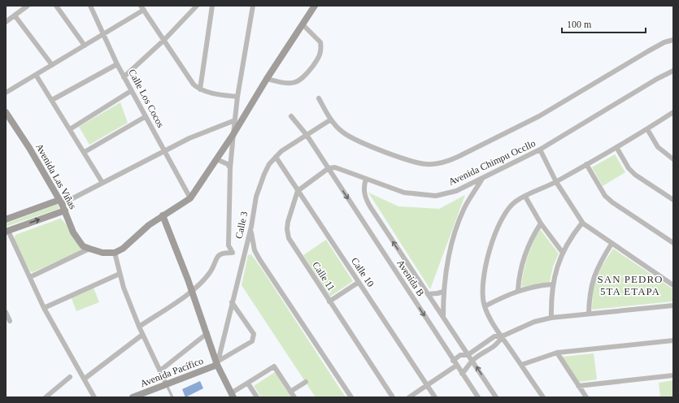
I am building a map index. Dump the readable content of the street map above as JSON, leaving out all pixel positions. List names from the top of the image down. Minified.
{"streets":{"street":["Calle Los Cocos","Avenida Chimpu Occllo","Avenida Las Viñas","Calle 3","Calle 10","Calle 11","Avenida B","Avenida Pacífico"]},"crossings":[["Avenida Chimpu Occllo","Calle 3"],["Avenida Chimpu Occllo","Avenida B"],["Calle 3","Calle 10"],["Calle 3","Avenida Pacífico"],["Calle 10","Calle 11"]],"districts":["SAN PEDRO 5TA ETAPA"],"scale_bar":"100 m"}
